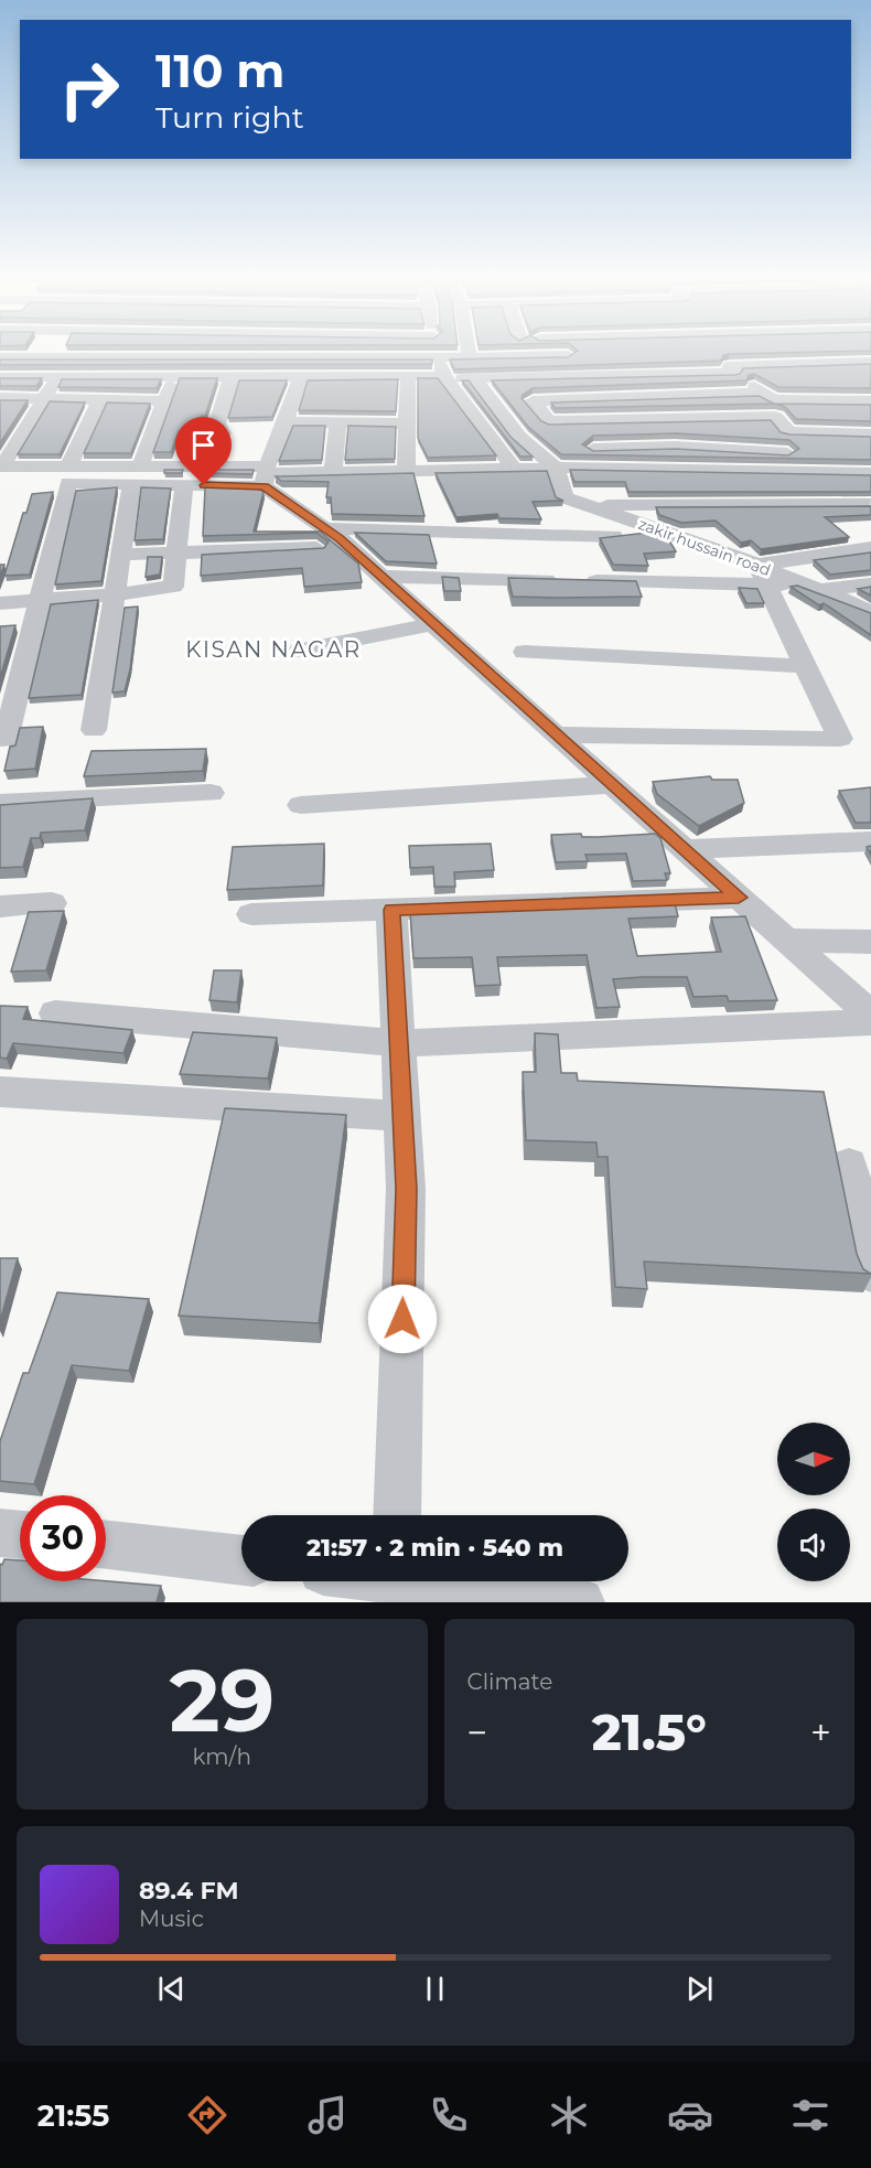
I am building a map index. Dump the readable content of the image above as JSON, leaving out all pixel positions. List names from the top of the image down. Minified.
{"streets":{"street":["zakir hussain road"]},"districts":["KISAN NAGAR"],"north":"right","page":{"turn":["110 m","Turn right"],"limit":"30","trip":"21:57 · 2 min · 540 m","tile":[["29","km/h"],"Climate"],"heat":["−","21.5°","+"],"song":["89.4 FM","Music"],"tabs":"21:55"}}
